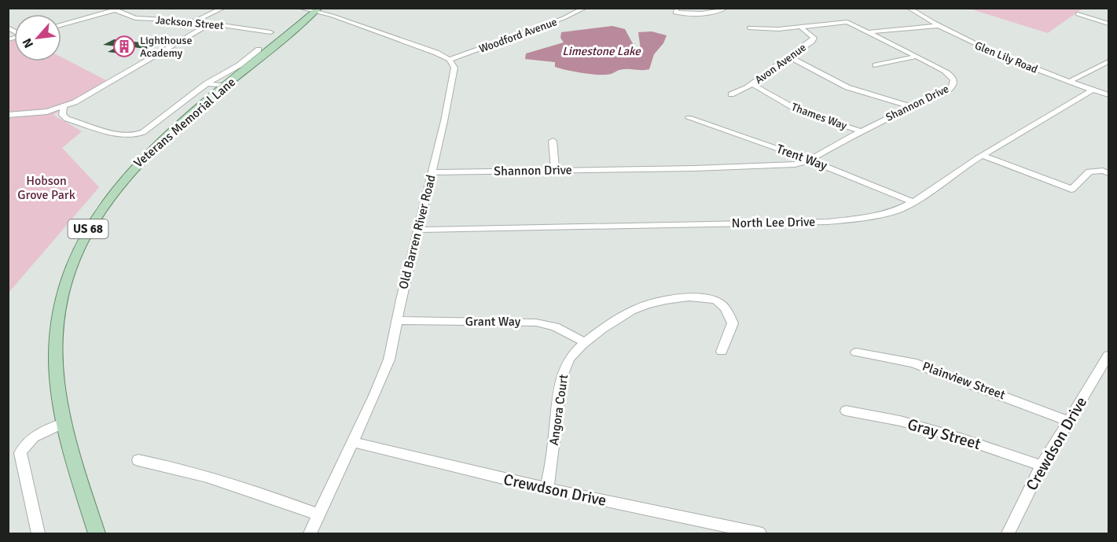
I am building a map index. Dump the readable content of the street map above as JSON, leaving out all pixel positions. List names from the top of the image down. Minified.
{"streets":{"main road":["Veterans Memorial Lane","US 68"],"street":["Jackson Street","Woodford Avenue","Glen Lily Road","Avon Avenue","Shannon Drive","Thames Way","Trent Way","North Lee Drive","Old Barren River Road","Grant Way","Plainview Street","Angora Court","Gray Street","Crewdson Drive"]},"crossings":[["Woodford Avenue","Old Barren River Road"],["Glen Lily Road","North Lee Drive"],["Avon Avenue","Shannon Drive"],["Avon Avenue","Thames Way"],["Shannon Drive","Thames Way"],["Shannon Drive","Trent Way"],["Shannon Drive","Old Barren River Road"],["Trent Way","North Lee Drive"],["North Lee Drive","Old Barren River Road"],["Old Barren River Road","Grant Way"],["Old Barren River Road","Crewdson Drive"],["Grant Way","Angora Court"],["Plainview Street","Crewdson Drive"],["Angora Court","Crewdson Drive"],["Gray Street","Crewdson Drive"]],"water":["Limestone Lake"],"parks":["Hobson Grove Park"],"places":{"building":["Lighthouse Academy"]},"north":"bottom left"}
